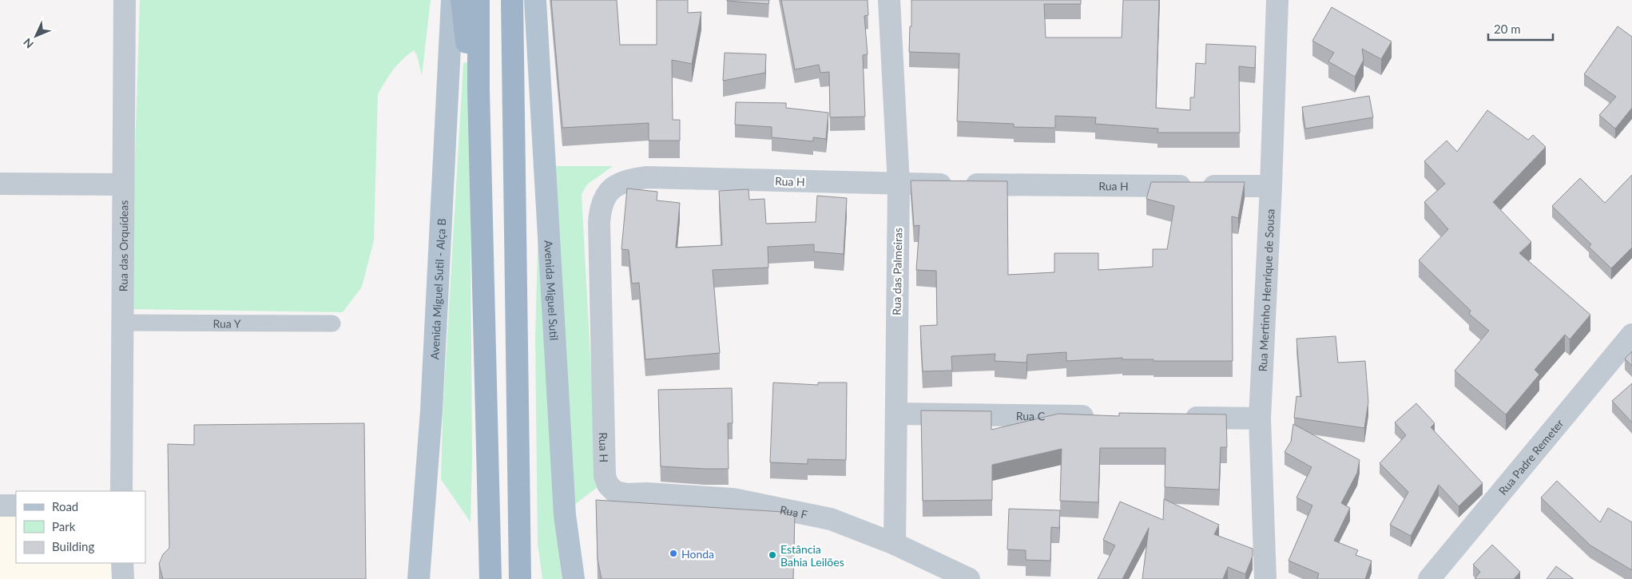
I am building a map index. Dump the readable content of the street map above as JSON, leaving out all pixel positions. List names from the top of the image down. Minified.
{"streets":{"main road":["Avenida Miguel Sutil - Alça B","Avenida Miguel Sutil"],"street":["Rua H","Rua das Orquídeas","Rua das Palmeiras","Rua Mertinho Henrique de Sousa","Rua Y","Rua C","Rua Padre Remeter","Rua F"]},"crossings":[["Rua H","Rua das Palmeiras"],["Rua H","Rua Mertinho Henrique de Sousa"],["Rua H","Rua F"],["Rua das Orquídeas","Rua Y"],["Rua das Palmeiras","Rua C"],["Rua das Palmeiras","Rua F"]],"places":["Honda","Estância Bahia Leilões"],"legend":["Road","Park","Building"],"scale_bar":"20 m","north":"bottom left"}
